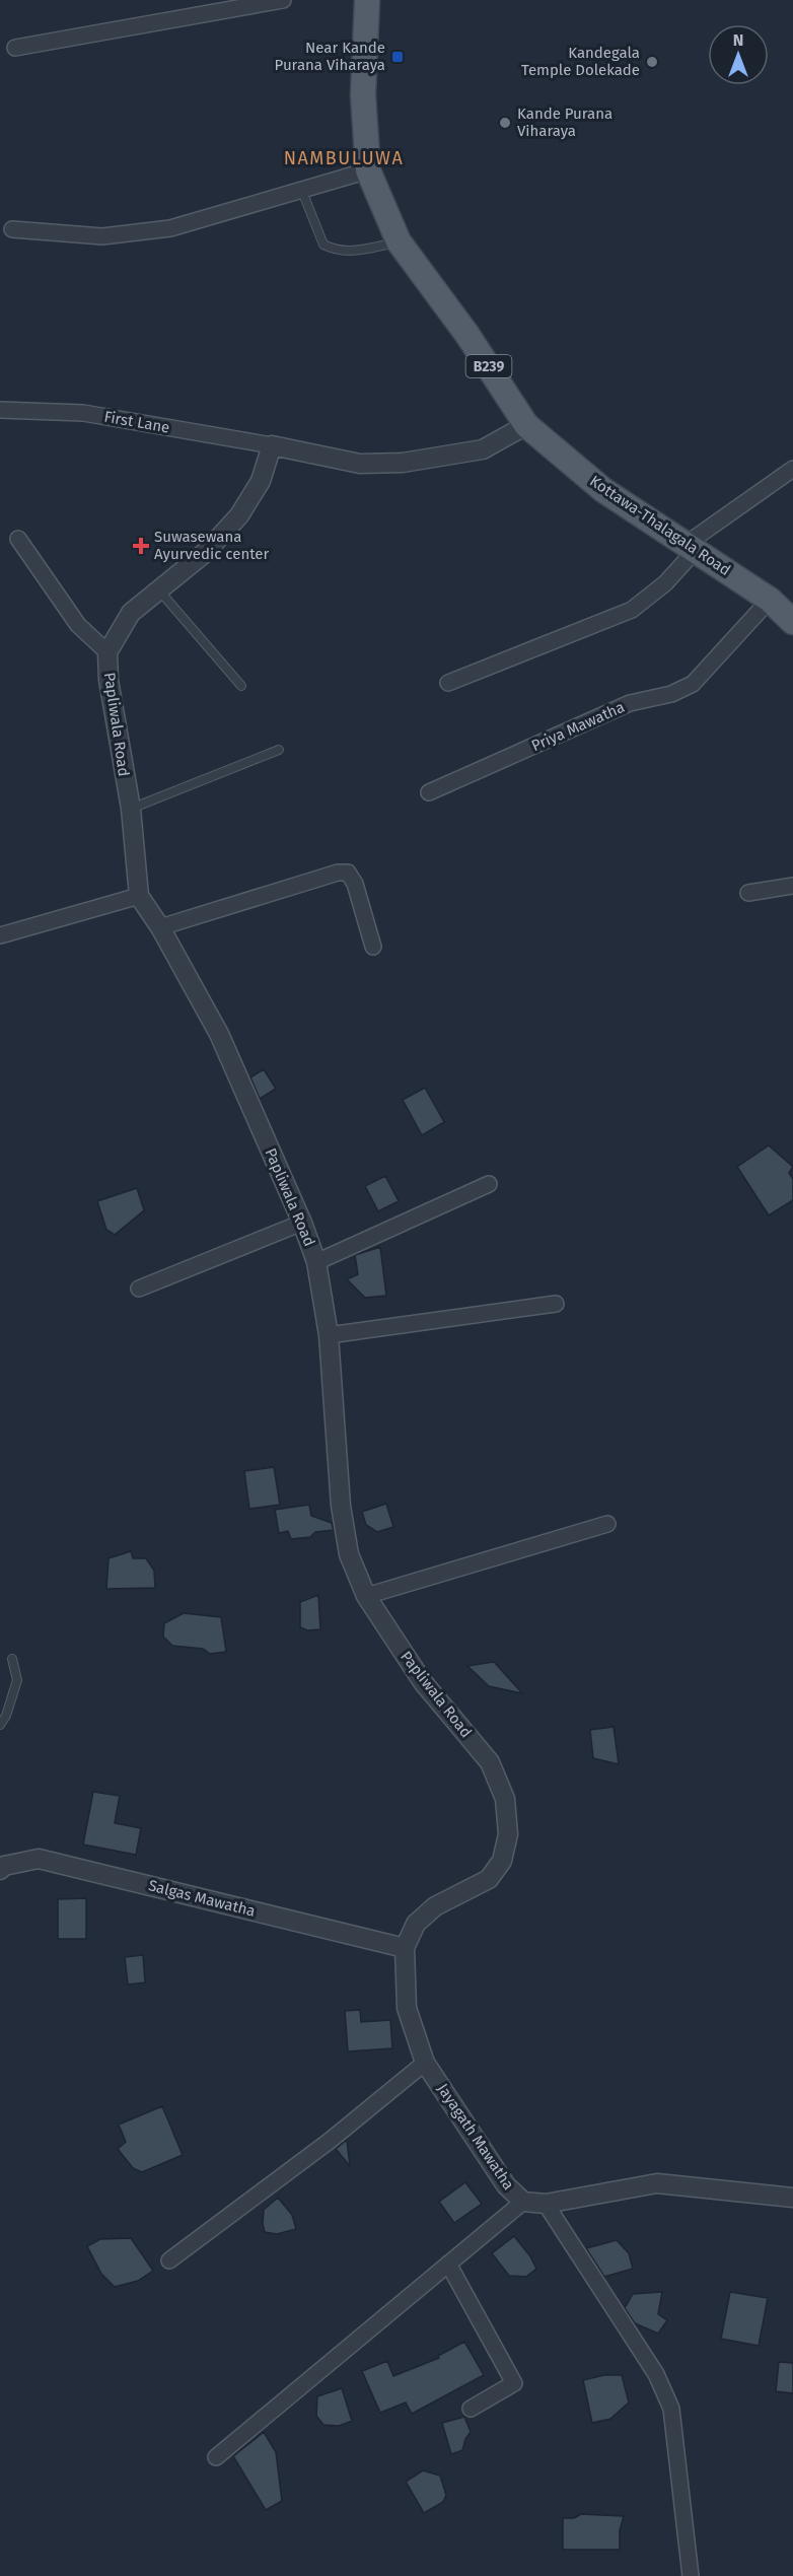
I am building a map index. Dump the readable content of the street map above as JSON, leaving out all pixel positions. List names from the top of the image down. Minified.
{"streets":{"main road":["B239","Kottawa-Thalagala Road"],"street":["First Lane","Papliwala Road","Priya Mawatha","Salgas Mawatha","Jayagath Mawatha"]},"crossings":[["First Lane","Papliwala Road"],["Kottawa-Thalagala Road","Priya Mawatha"],["Papliwala Road","Salgas Mawatha"],["Papliwala Road","Jayagath Mawatha"],["Salgas Mawatha","Jayagath Mawatha"]],"districts":["NAMBULUWA"],"places":{"transit":["Near Kande Purana Viharaya"],"other":["Kandegala Temple Dolekade","Kande Purana Viharaya"],"health":["Suwasewana Ayurvedic center"]},"north":"top"}
